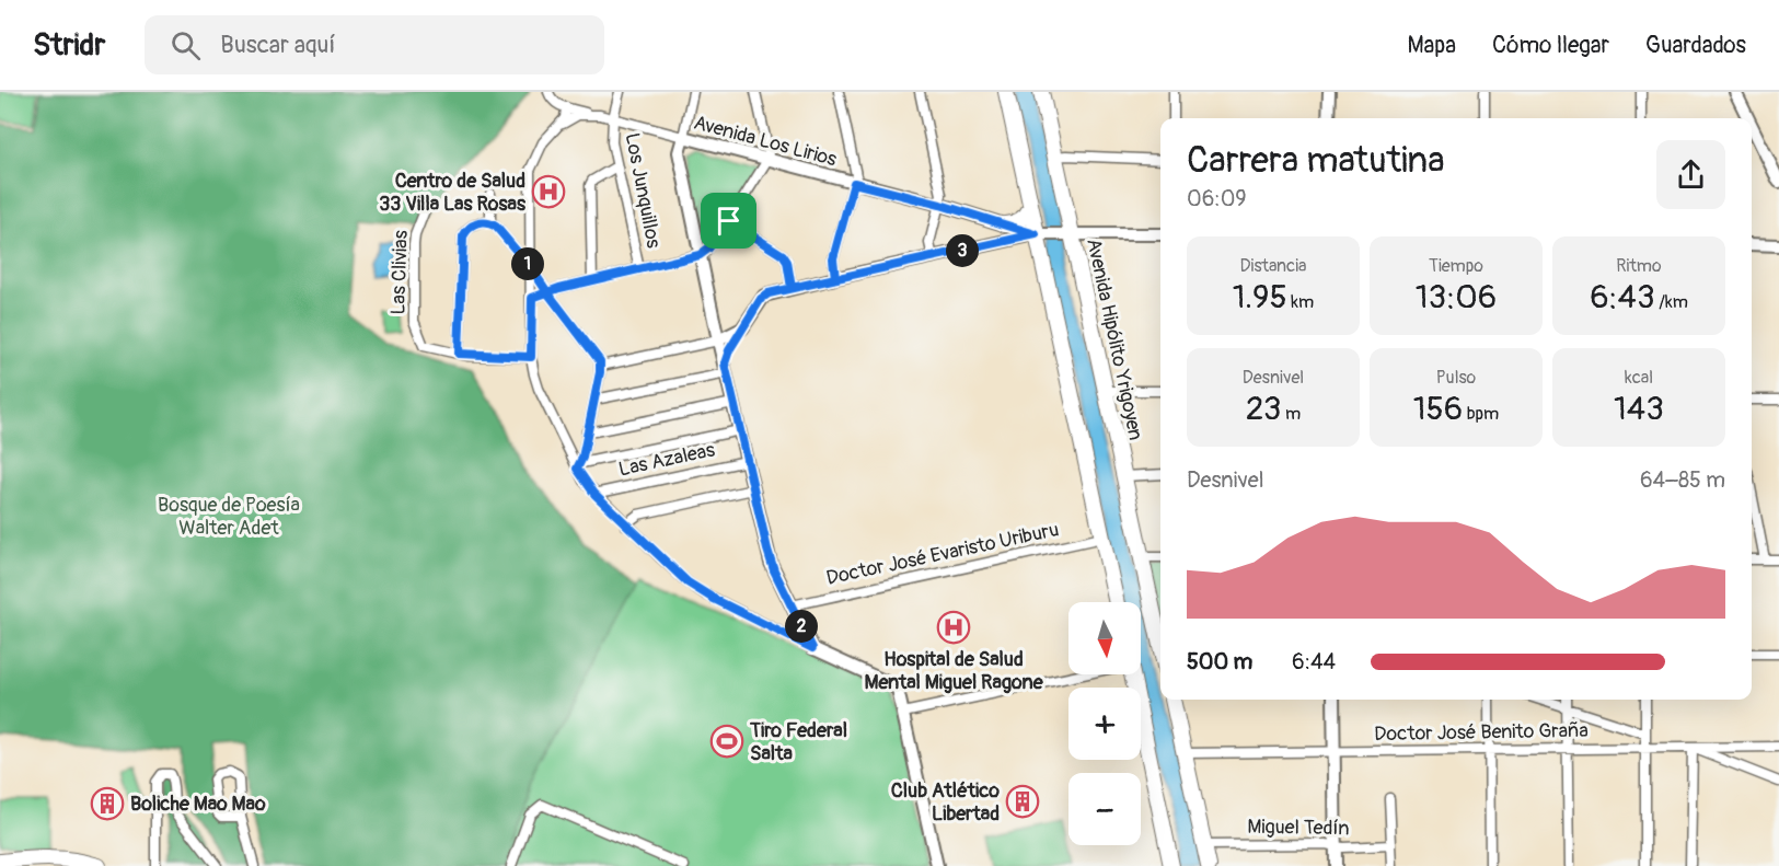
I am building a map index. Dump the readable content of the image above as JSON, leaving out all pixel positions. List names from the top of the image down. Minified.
{"streets":{"highway":["Avenida Hipólito Yrigoyen"],"street":["Avenida Los Lirios","Los Junquillos","Las Clivias","Las Azaleas","Doctor José Evaristo Uriburu","Doctor José Benito Graña","Miguel Tedín"]},"crossings":[["Avenida Los Lirios","Los Junquillos"]],"parks":["Bosque de Poesía Walter Adet"],"places":{"hospital":["Centro de Salud 33 Villa Las Rosas","Hospital de Salud Mental Miguel Ragone"],"sports":["Tiro Federal Salta"],"building":["Club Atlético Libertad","Boliche Mao Mao"]},"north":"bottom","page":{"header":"Stridr","search":"Buscar aquí","nav":["Mapa","Cómo llegar","Guardados"],"heading":["Carrera matutina","06:09"],"stats":[["Distancia","1.95 km"],["Tiempo","13:06"],["Ritmo","6:43 /km"],["Desnivel","23 m"],["Pulso","156 bpm"],["kcal","143"]],"pins":["3","1","2"],"chart":["Desnivel","64–85 m"],"map_buttons":["+","−"],"list":[{"name":"500 m","note":"6:44"}]}}
